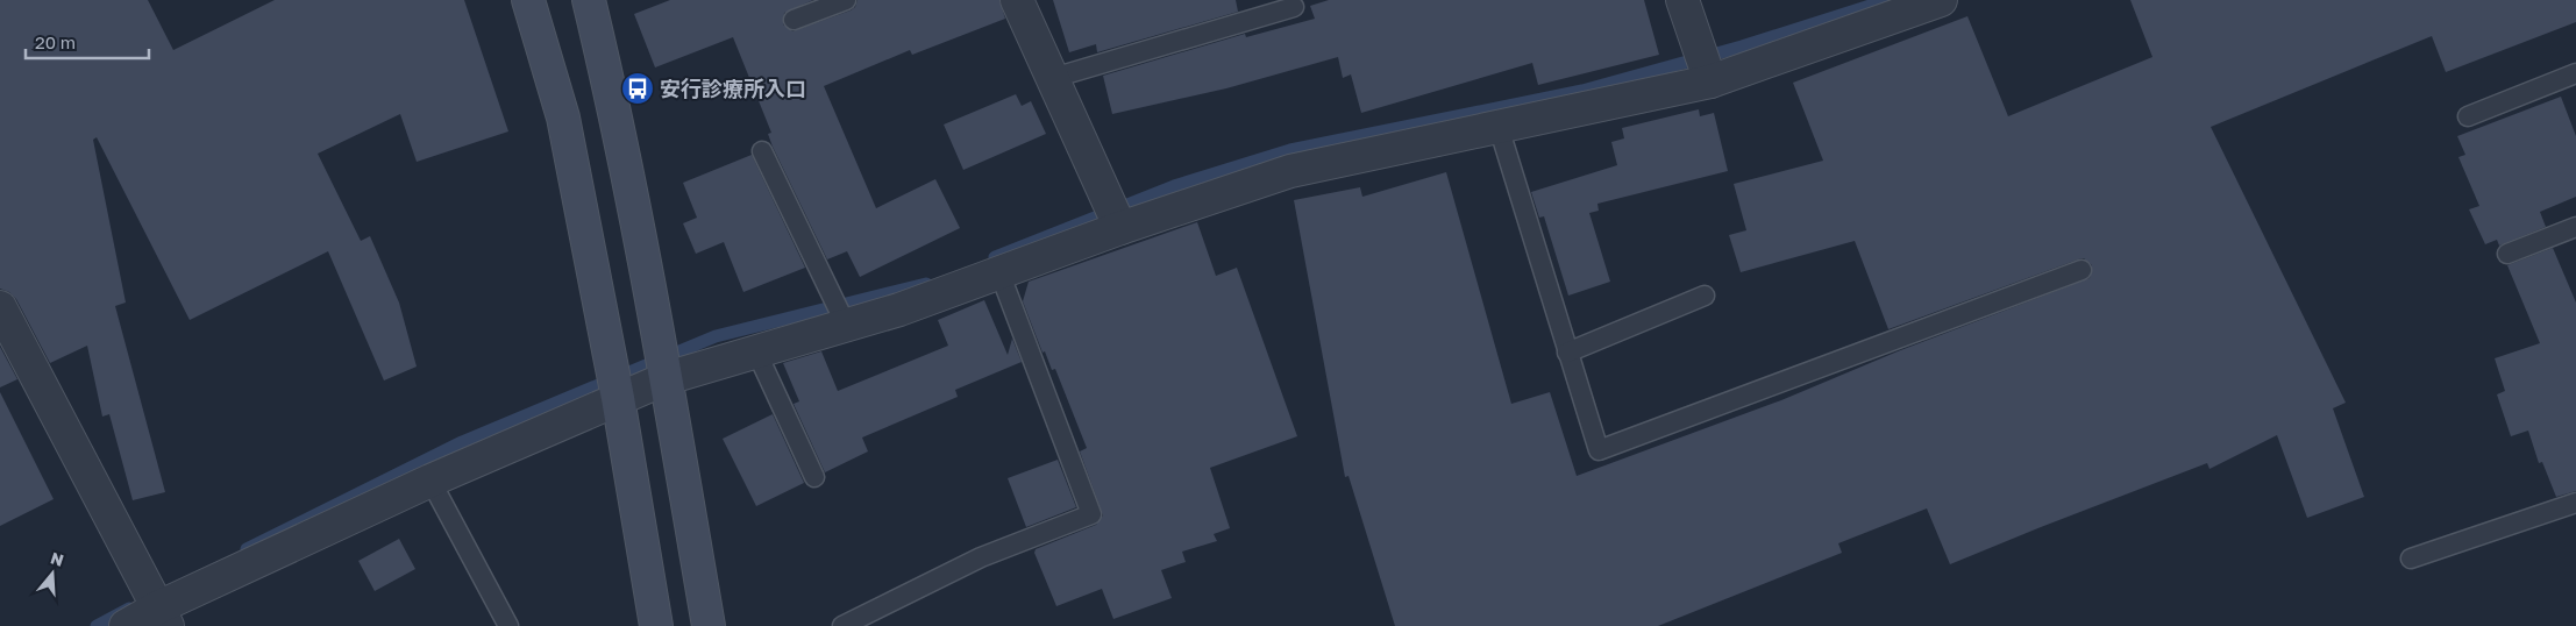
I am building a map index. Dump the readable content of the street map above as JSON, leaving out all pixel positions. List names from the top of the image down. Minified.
{"places":{"bus stop":["安行診療所入口"]},"scale_bar":"20 m","north":"top"}
